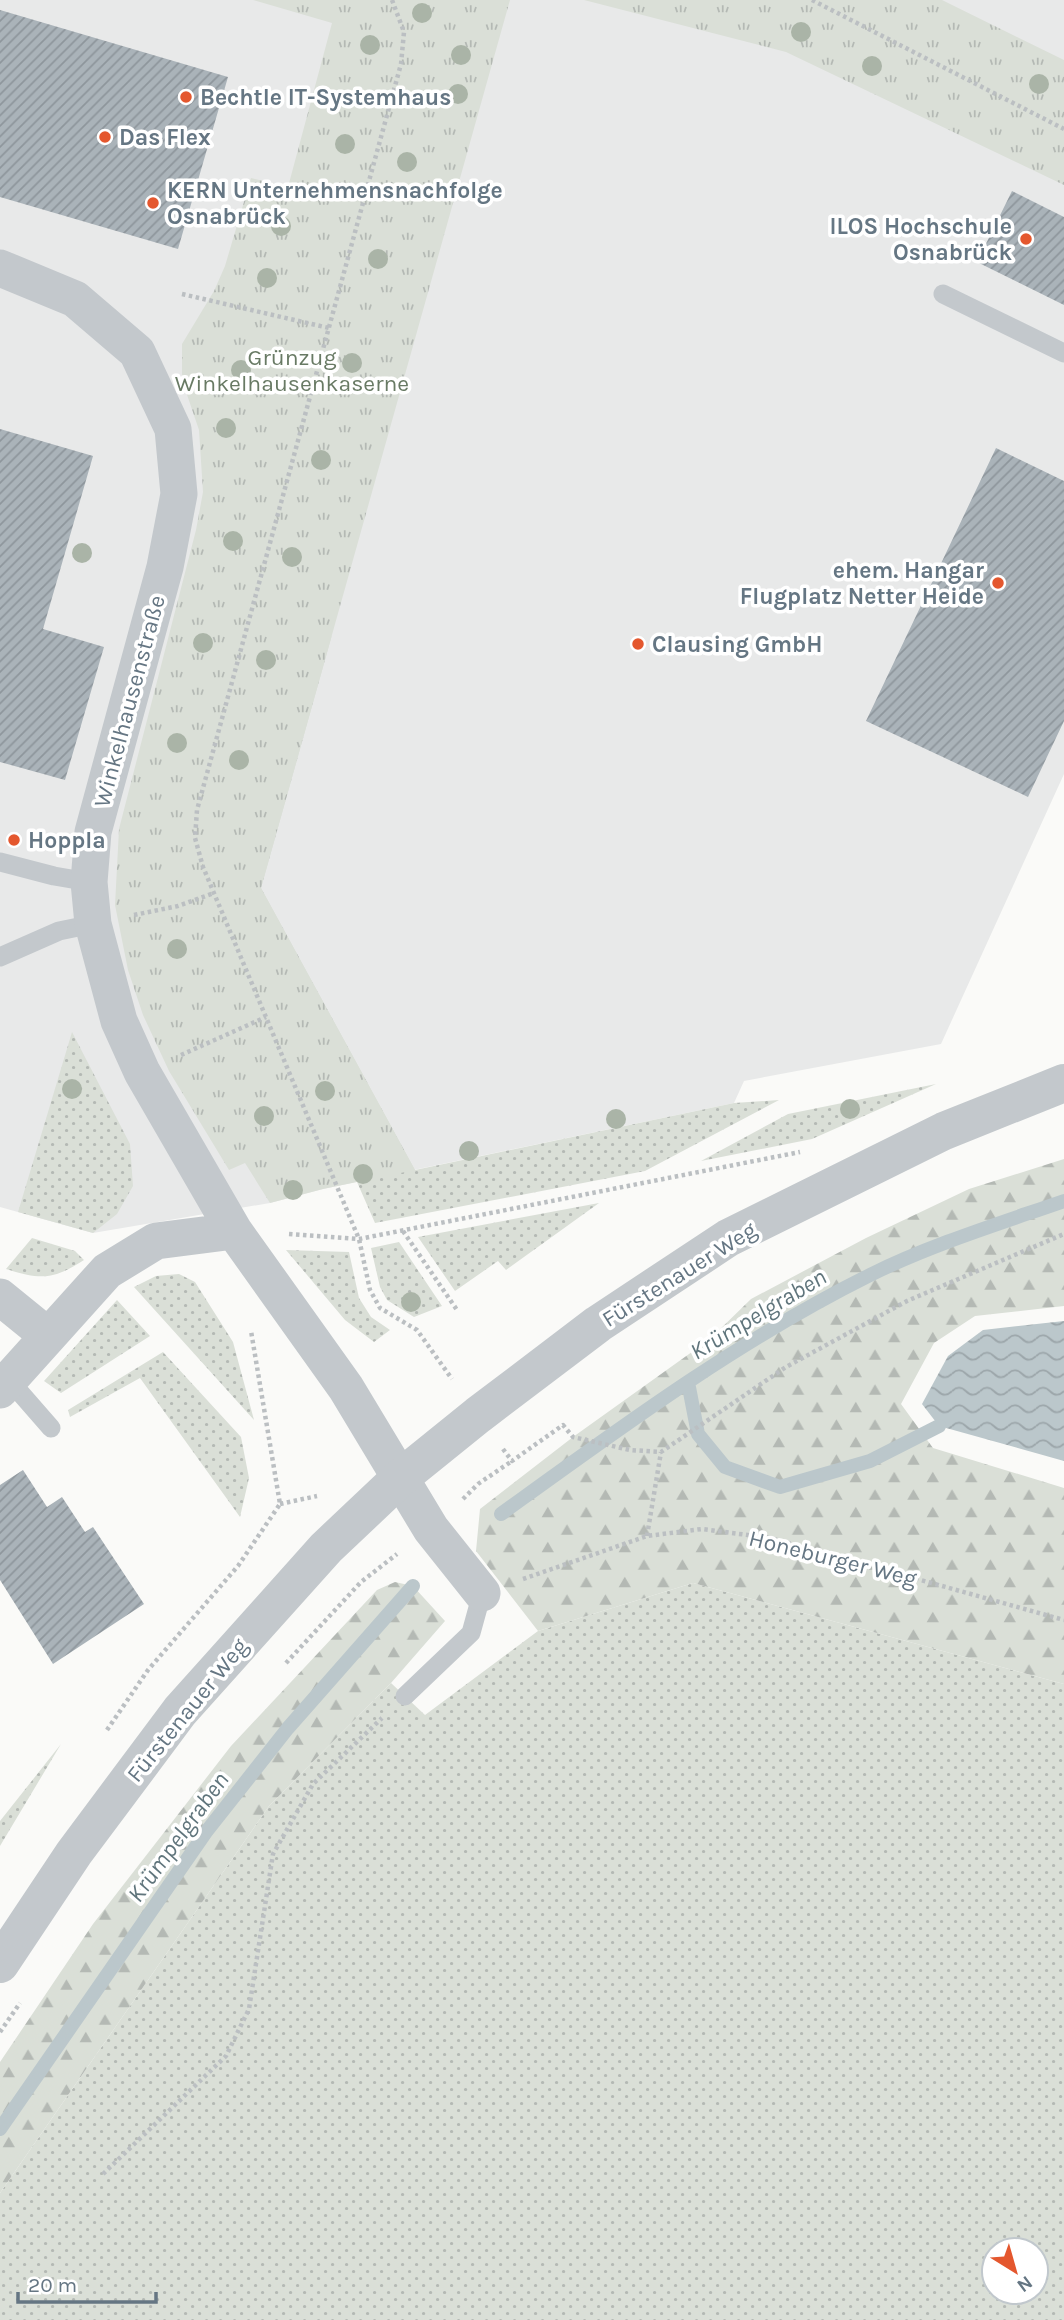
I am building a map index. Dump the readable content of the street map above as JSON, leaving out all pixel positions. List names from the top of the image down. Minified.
{"streets":{"street":["Winkelhausenstraße","Fürstenauer Weg"],"path":["Honeburger Weg"]},"water":["Krümpelgraben"],"parks":["Grünzug Winkelhausenkaserne"],"places":["Bechtle IT-Systemhaus","Das Flex","KERN Unternehmensnachfolge Osnabrück","ILOS Hochschule Osnabrück","ehem. Hangar Flugplatz Netter Heide","Clausing GmbH","Hoppla"],"scale_bar":"20 m","north":"bottom right"}
